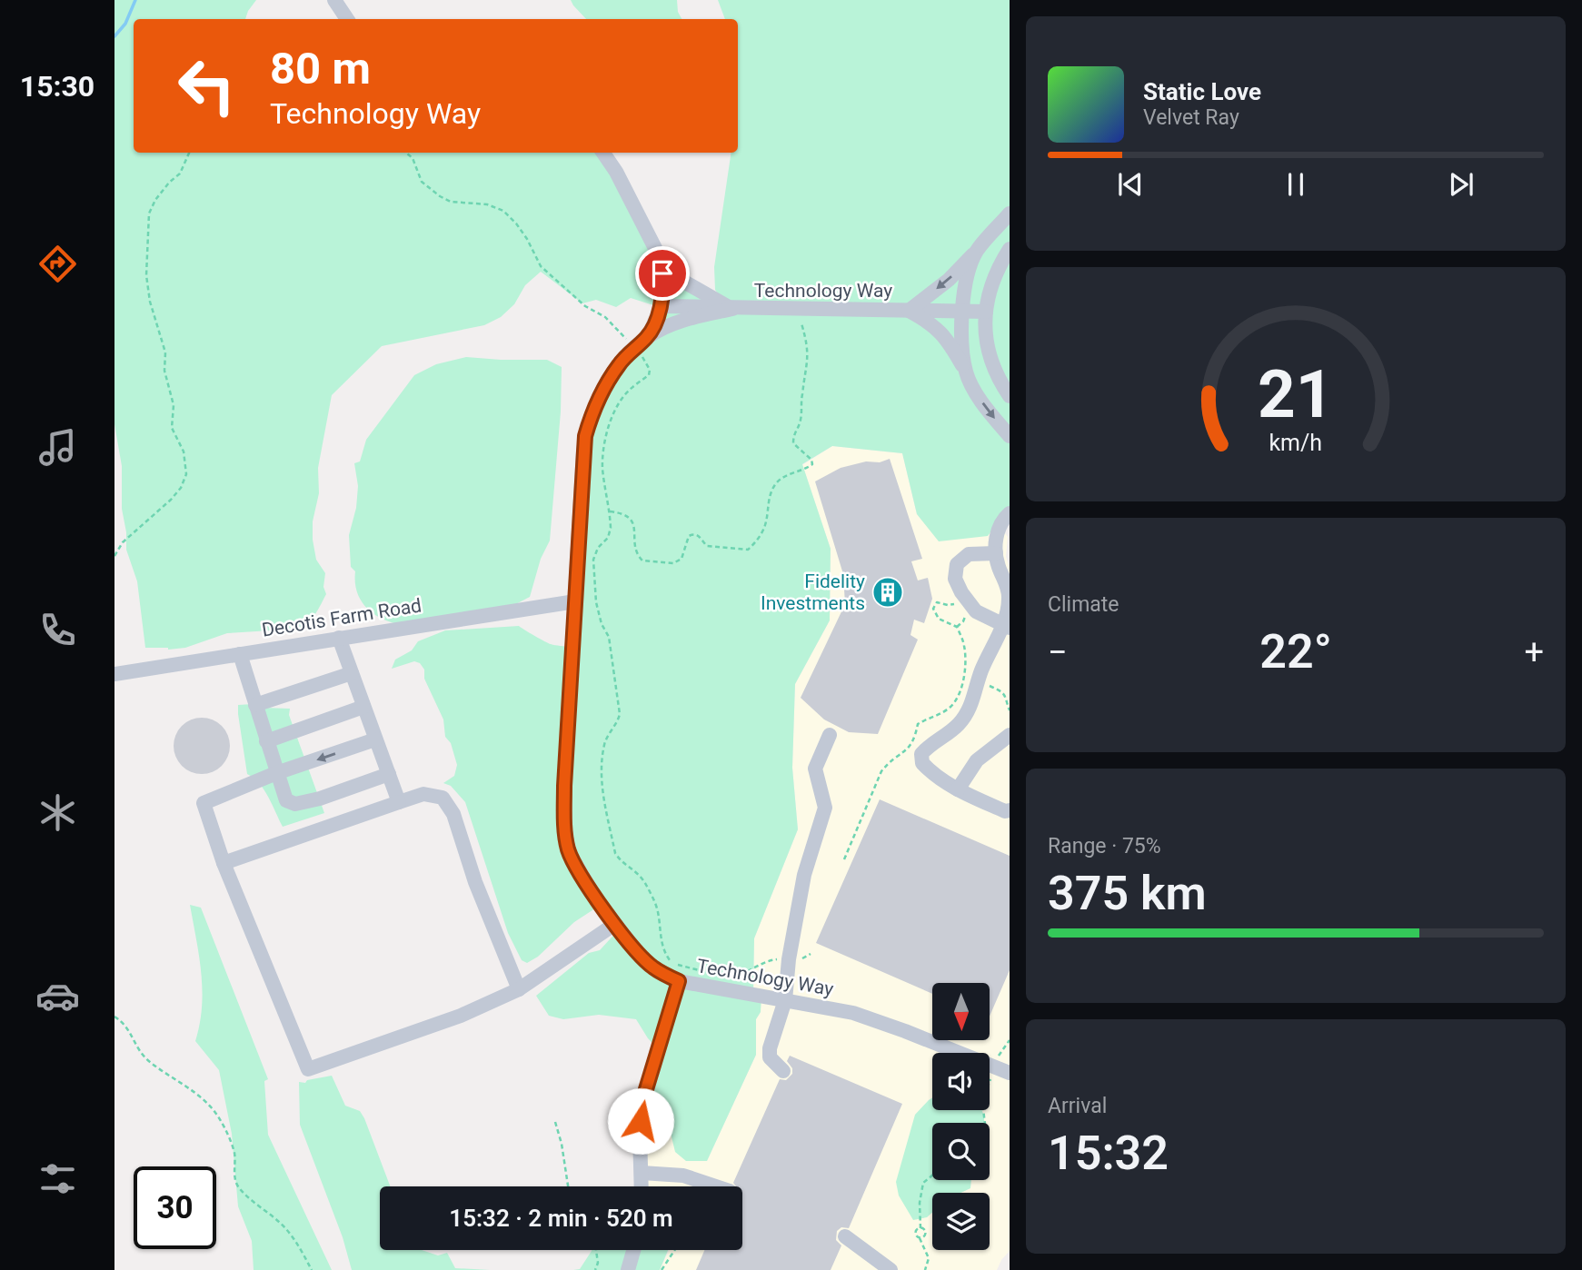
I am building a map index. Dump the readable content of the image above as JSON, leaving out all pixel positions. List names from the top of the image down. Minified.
{"streets":{"street":["Technology Way","Decotis Farm Road"]},"crossings":[["Technology Way","Decotis Farm Road"]],"places":{"building":["Fidelity Investments"]},"north":"bottom","page":{"tabs":"15:30","turn":["80 m","Technology Way"],"song":["Static Love","Velvet Ray"],"tile":["Climate",["Range · 75%","375 km"],["Arrival","15:32"]],"heat":["−","22°","+"],"limit":"30","trip":"15:32 · 2 min · 520 m","gauge":["21","km/h"]}}
